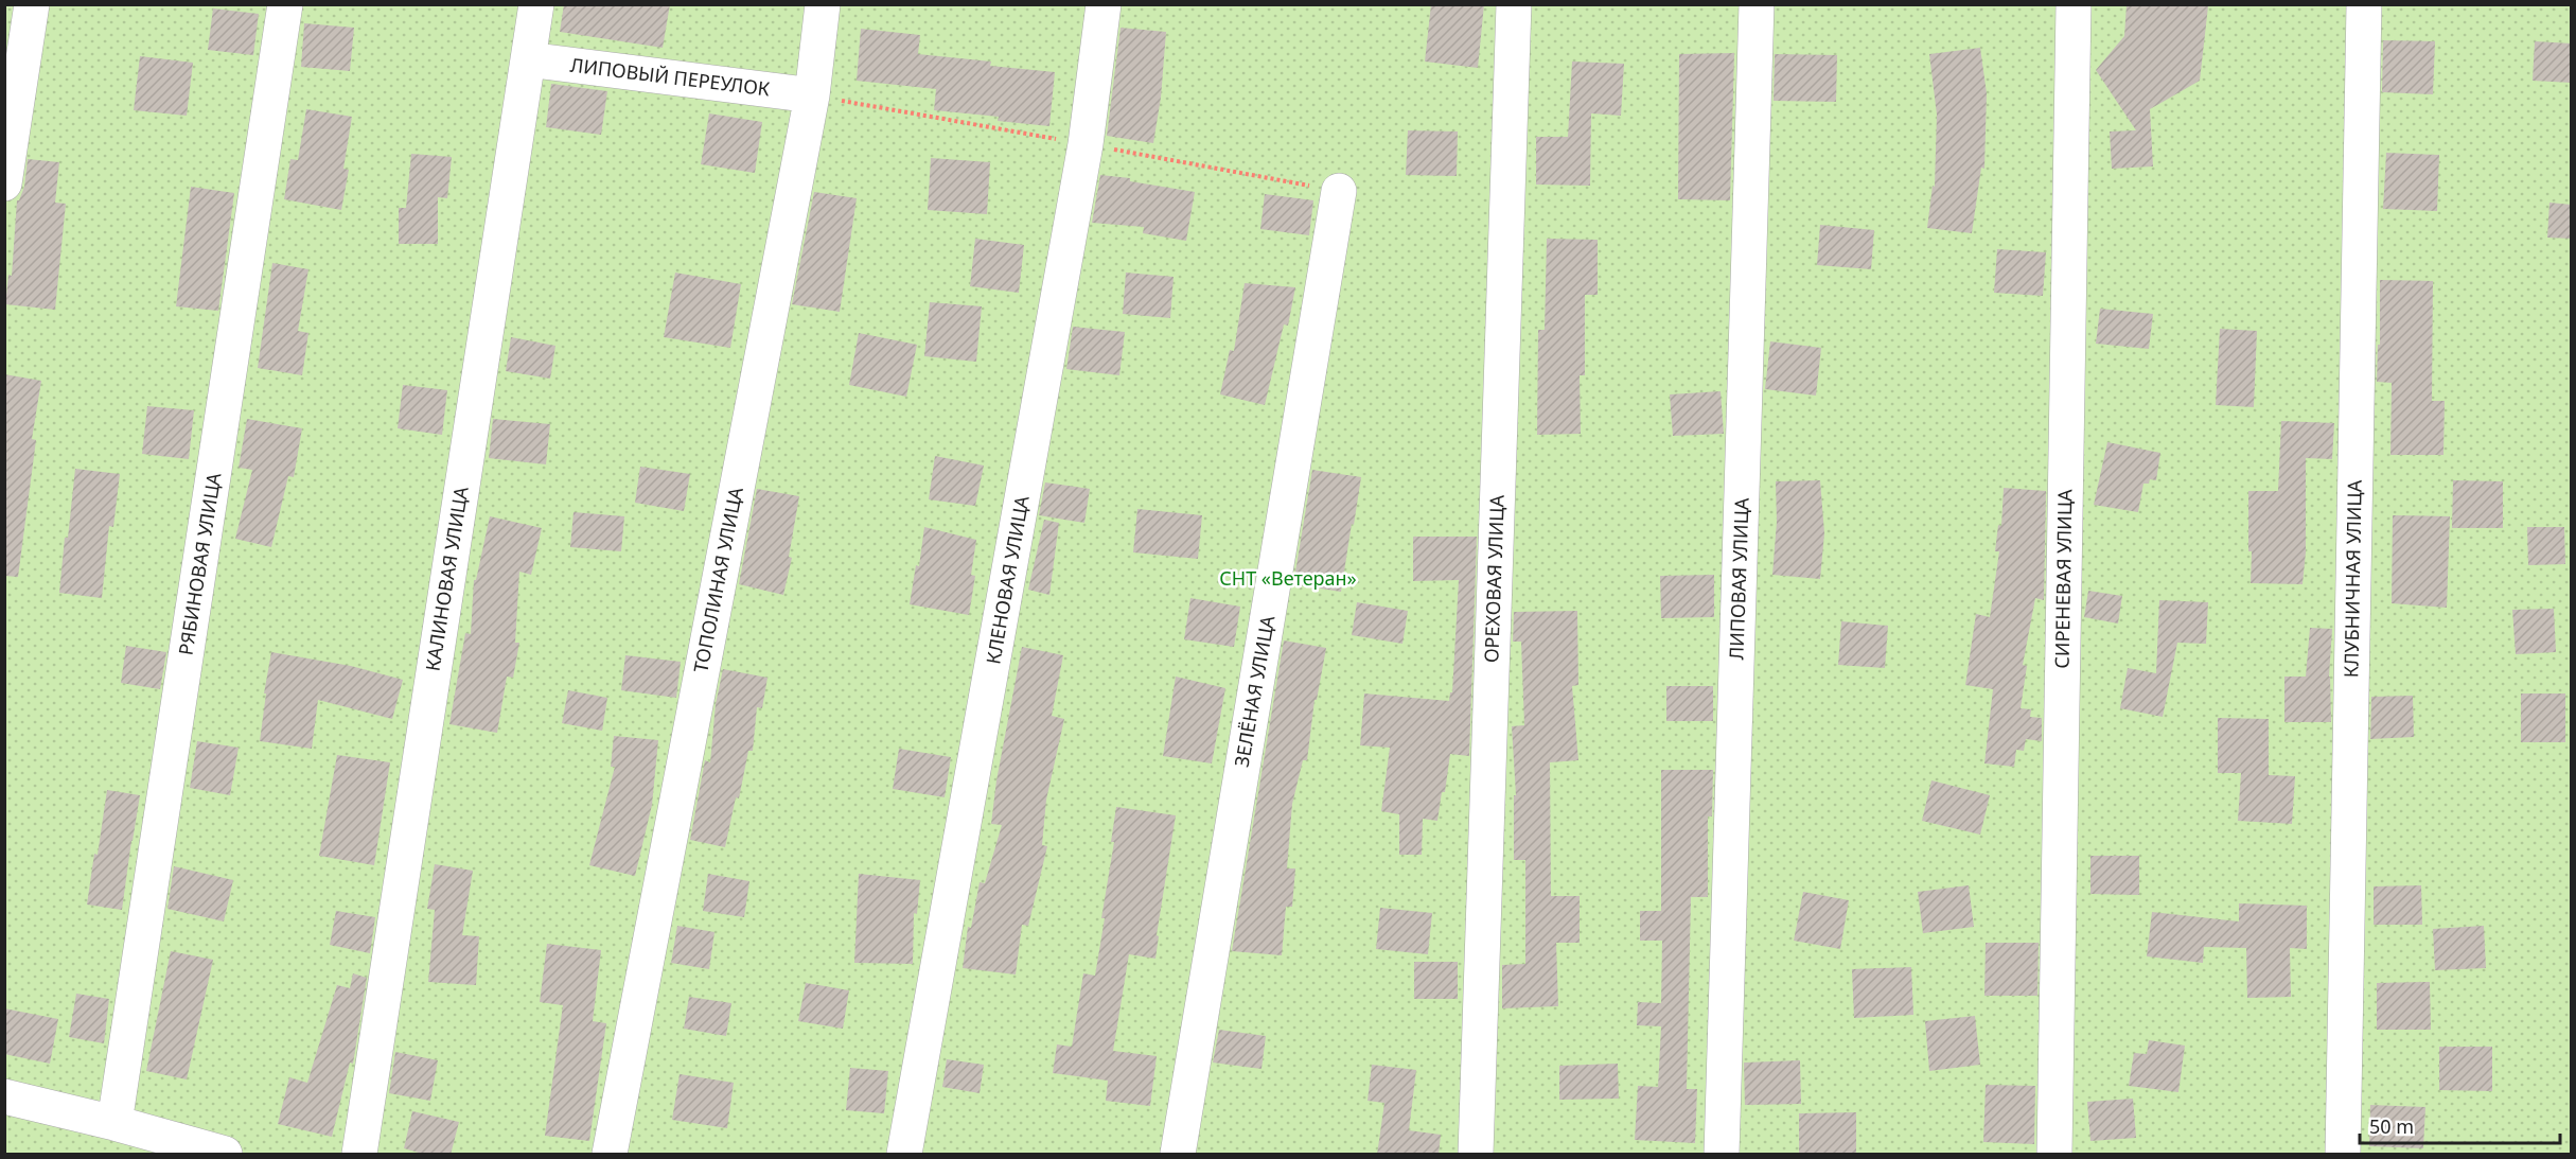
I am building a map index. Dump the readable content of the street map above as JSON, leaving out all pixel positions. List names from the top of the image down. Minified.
{"streets":{"street":["ЛИПОВЫЙ ПЕРЕУЛОК","РЯБИНОВАЯ УЛИЦА","КАЛИНОВАЯ УЛИЦА","ОРЕХОВАЯ УЛИЦА","ЛИПОВАЯ УЛИЦА","СИРЕНЕВАЯ УЛИЦА","КЛУБНИЧНАЯ УЛИЦА","ТОПОЛИНАЯ УЛИЦА","КЛЕНОВАЯ УЛИЦА","ЗЕЛЁНАЯ УЛИЦА"]},"crossings":[["ЛИПОВЫЙ ПЕРЕУЛОК","КАЛИНОВАЯ УЛИЦА"],["ЛИПОВЫЙ ПЕРЕУЛОК","ТОПОЛИНАЯ УЛИЦА"]],"parks":["СНТ «Ветеран»"],"scale_bar":"50 m"}
